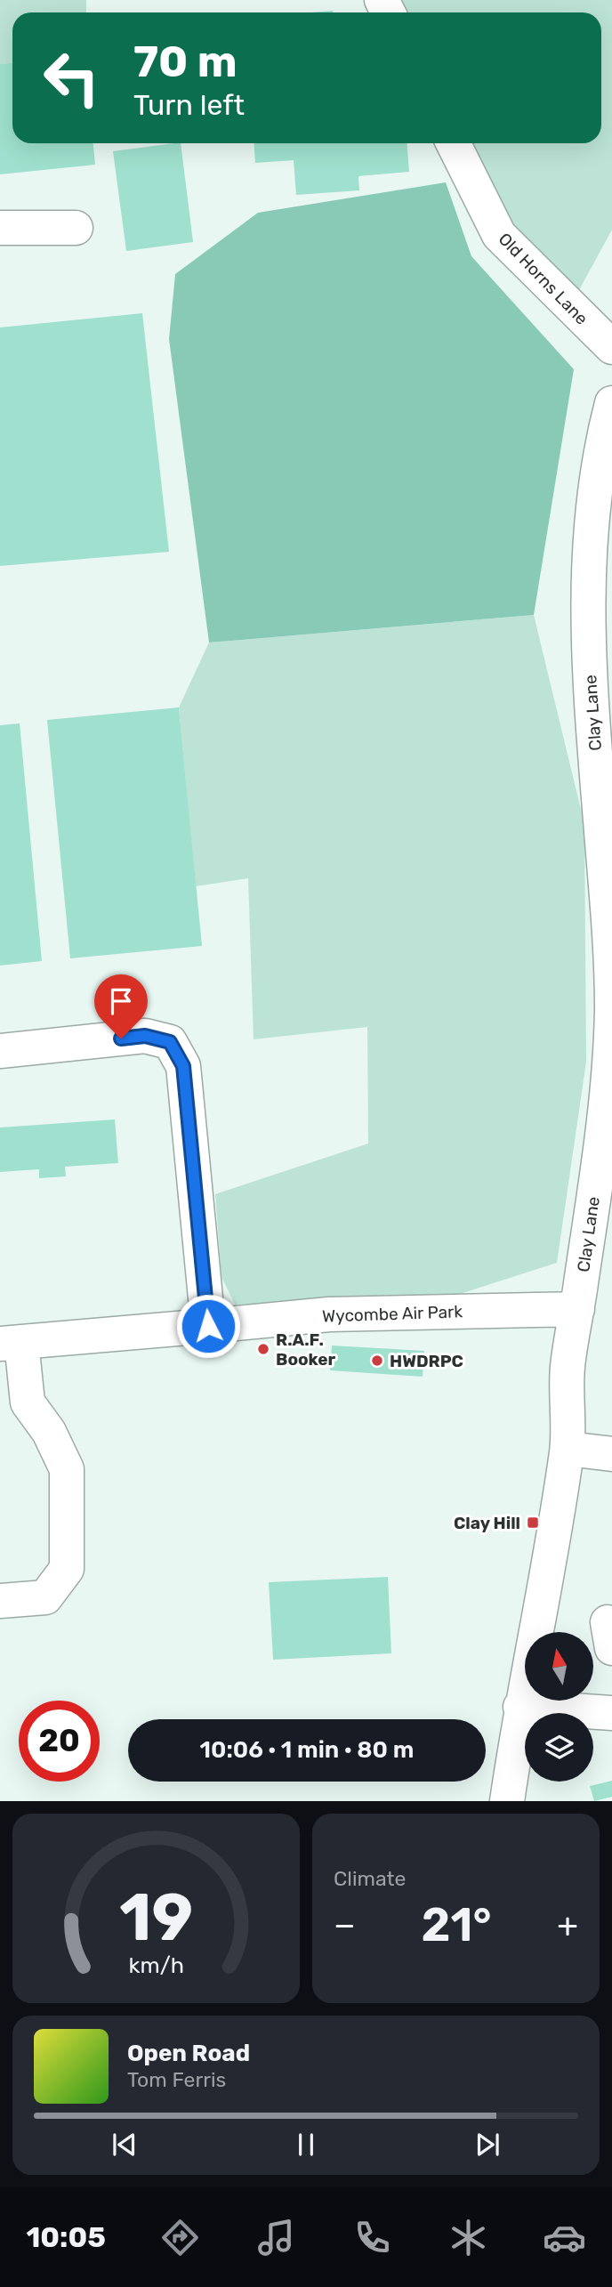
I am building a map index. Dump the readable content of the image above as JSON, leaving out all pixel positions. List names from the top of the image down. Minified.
{"streets":{"street":["Old Horns Lane","Clay Lane","Wycombe Air Park"]},"crossings":[["Clay Lane","Wycombe Air Park"]],"places":{"other":["R.A.F. Booker","HWDRPC"],"transit":["Clay Hill"]},"north":"top","page":{"turn":["70 m","Turn left"],"limit":"20","trip":"10:06 · 1 min · 80 m","tile":"Climate","heat":["−","21°","+"],"song":["Open Road","Tom Ferris"],"tabs":"10:05","gauge":["19","km/h"]}}
